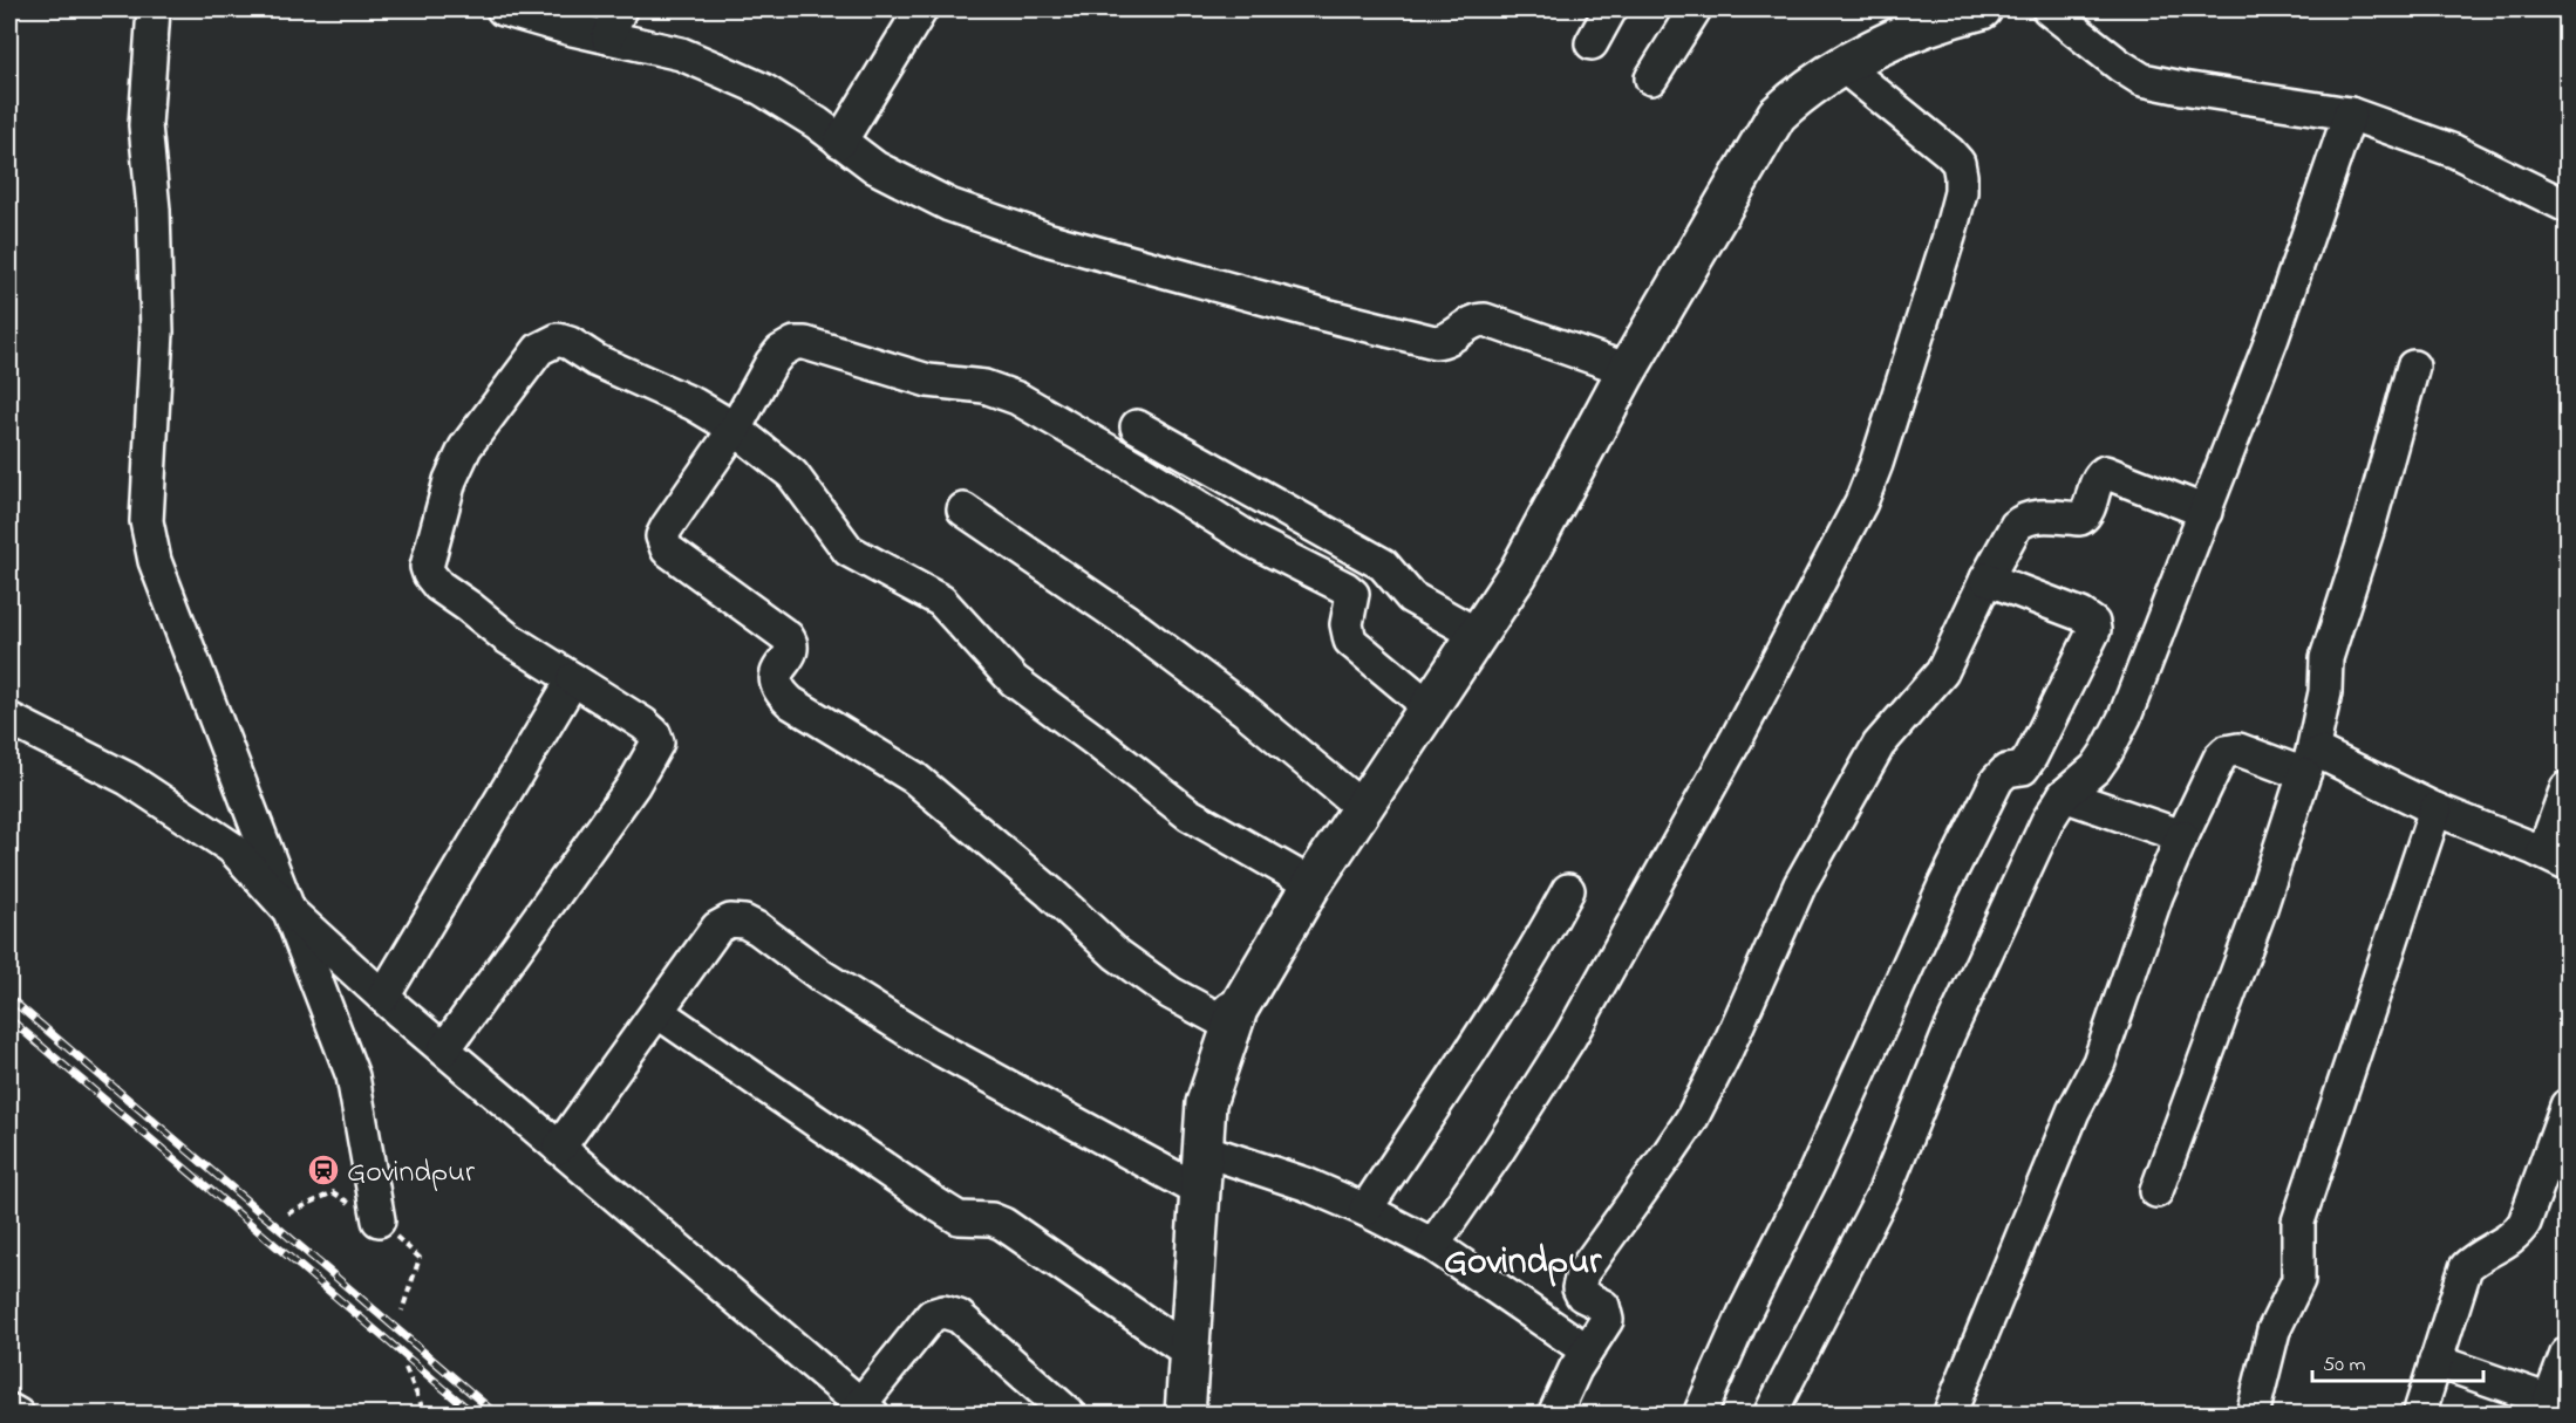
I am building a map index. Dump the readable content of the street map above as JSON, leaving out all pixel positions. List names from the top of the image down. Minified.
{"districts":["Govindpur"],"places":{"station":["Govindpur"]},"scale_bar":"50 m"}
